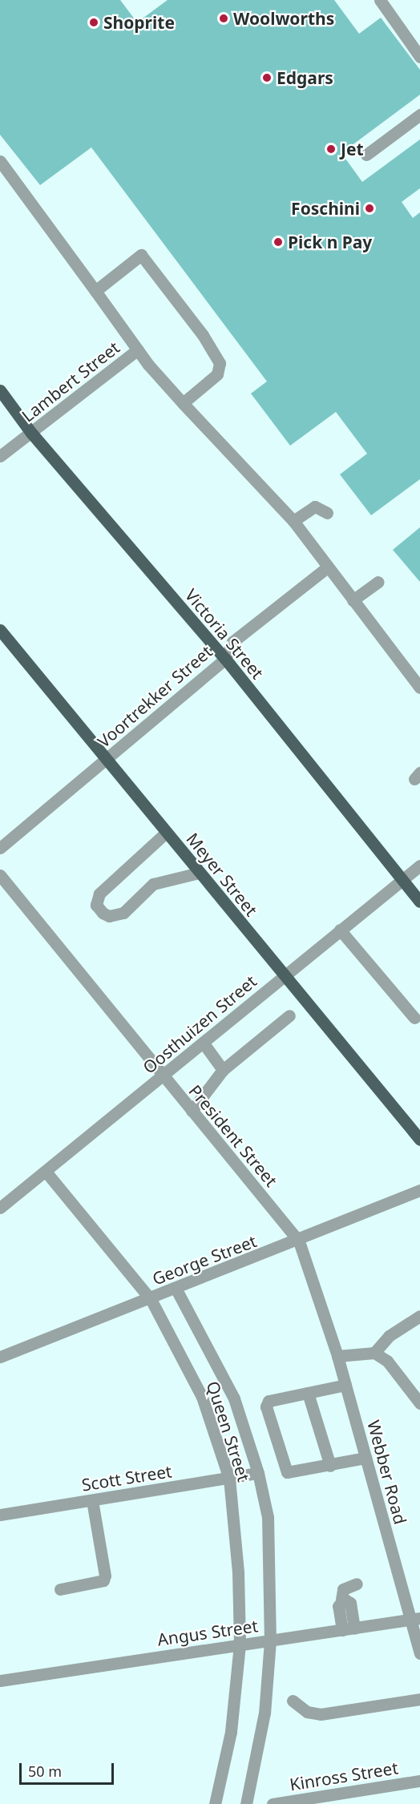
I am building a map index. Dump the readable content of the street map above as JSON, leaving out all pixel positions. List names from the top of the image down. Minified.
{"streets":{"main road":["Victoria Street","Meyer Street"],"street":["Lambert Street","Voortrekker Street","Oosthuizen Street","President Street","George Street","Queen Street","Webber Road","Scott Street","Angus Street","Kinross Street"]},"crossings":[["Lambert Street","Victoria Street"],["Victoria Street","Voortrekker Street"],["Victoria Street","Oosthuizen Street"],["Voortrekker Street","Meyer Street"],["Meyer Street","Oosthuizen Street"],["Oosthuizen Street","President Street"],["Oosthuizen Street","Queen Street"],["President Street","George Street"],["President Street","Webber Road"],["George Street","Queen Street"],["Queen Street","Scott Street"],["Queen Street","Angus Street"],["Webber Road","Angus Street"]],"places":["Woolworths","Shoprite","Edgars","Jet","Foschini","Pick n Pay"],"scale_bar":"50 m"}
